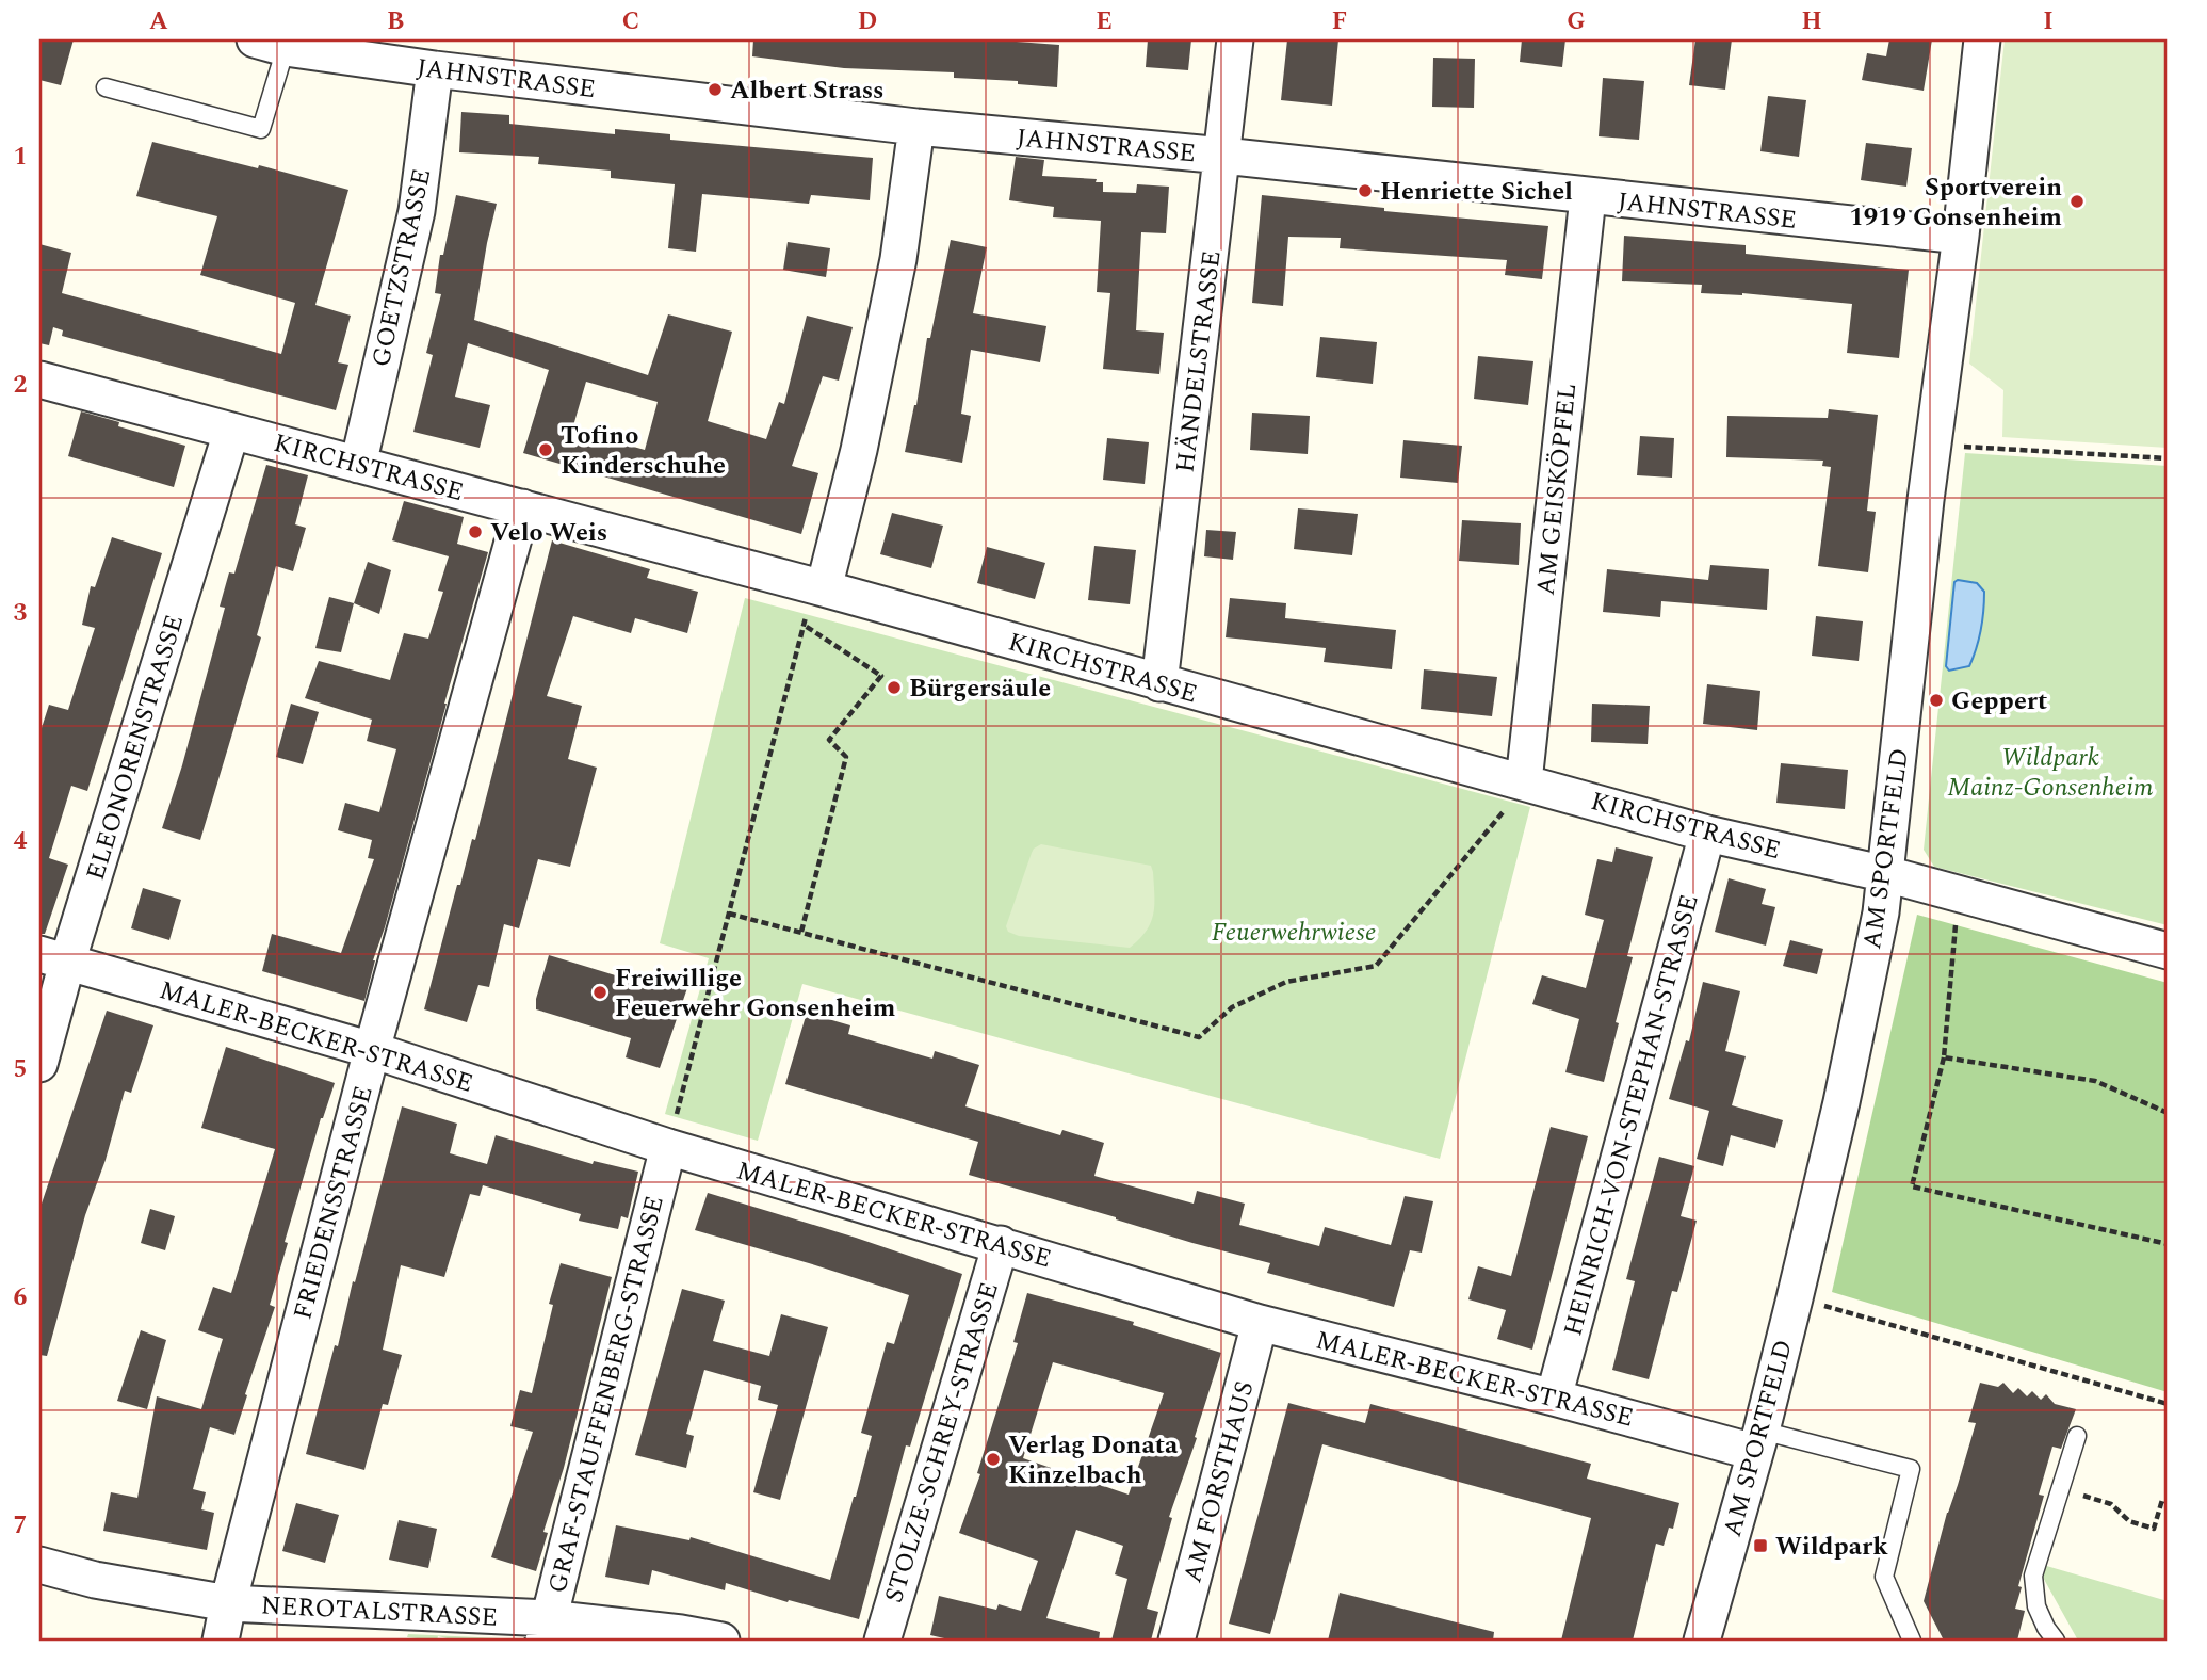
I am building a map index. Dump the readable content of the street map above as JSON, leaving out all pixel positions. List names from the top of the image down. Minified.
{"streets":{"street":["JAHNSTRASSE","GOETZSTRASSE","HÄNDELSTRASSE","KIRCHSTRASSE","AM GEISKÖPFEL","ELEONORENSTRASSE","AM SPORTFELD","MALER-BECKER-STRASSE","HEINRICH-VON-STEPHAN-STRASSE","FRIEDENSSTRASSE","GRAF-STAUFFENBERG-STRASSE","STOLZE-SCHREY-STRASSE","AM FORSTHAUS","NEROTALSTRASSE"]},"crossings":[["JAHNSTRASSE","GOETZSTRASSE"],["JAHNSTRASSE","HÄNDELSTRASSE"],["JAHNSTRASSE","AM GEISKÖPFEL"],["JAHNSTRASSE","AM SPORTFELD"],["GOETZSTRASSE","KIRCHSTRASSE"],["HÄNDELSTRASSE","KIRCHSTRASSE"],["KIRCHSTRASSE","AM GEISKÖPFEL"],["KIRCHSTRASSE","ELEONORENSTRASSE"],["KIRCHSTRASSE","AM SPORTFELD"],["KIRCHSTRASSE","HEINRICH-VON-STEPHAN-STRASSE"],["KIRCHSTRASSE","FRIEDENSSTRASSE"],["ELEONORENSTRASSE","MALER-BECKER-STRASSE"],["AM SPORTFELD","MALER-BECKER-STRASSE"],["MALER-BECKER-STRASSE","HEINRICH-VON-STEPHAN-STRASSE"],["MALER-BECKER-STRASSE","FRIEDENSSTRASSE"],["MALER-BECKER-STRASSE","GRAF-STAUFFENBERG-STRASSE"],["MALER-BECKER-STRASSE","STOLZE-SCHREY-STRASSE"],["MALER-BECKER-STRASSE","AM FORSTHAUS"],["FRIEDENSSTRASSE","NEROTALSTRASSE"],["GRAF-STAUFFENBERG-STRASSE","NEROTALSTRASSE"]],"parks":["Wildpark Mainz-Gonsenheim","Feuerwehrwiese"],"places":{"other":["Albert Strass","Henriette Sichel","Sportverein 1919 Gonsenheim","Tofino Kinderschuhe","Velo Weis","Bürgersäule","Geppert","Freiwillige Feuerwehr Gonsenheim","Verlag Donata Kinzelbach"],"transit":["Wildpark"]},"grid":{"columns":["A","B","C","D","E","F","G","H","I"],"rows":["1","2","3","4","5","6","7"]}}
